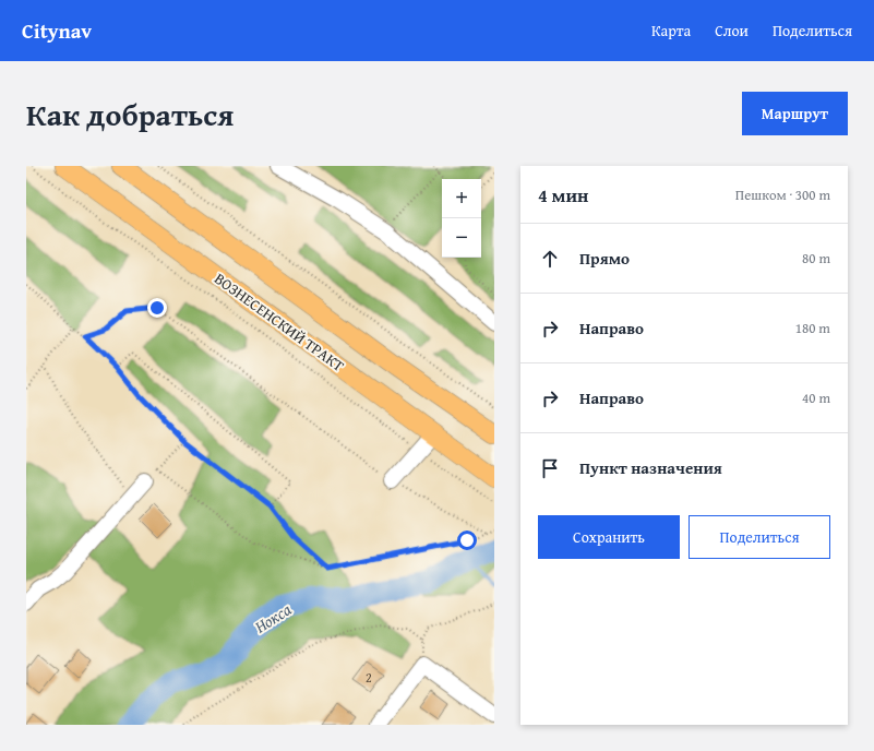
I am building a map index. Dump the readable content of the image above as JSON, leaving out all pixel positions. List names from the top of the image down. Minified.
{"streets":{"main road":["ВОЗНЕСЕНСКИЙ ТРАКТ"]},"water":["Нокса"],"house_numbers":["2"],"page":{"header":"Citynav","nav":["Карта","Слои","Поделиться"],"title":"Как добраться","buttons":["Маршрут",["Сохранить","Поделиться"]],"heading":["4 мин","Пешком · 300 m"],"map_buttons":["+","−"],"list":[["Прямо","80 m"],["Направо","180 m"],["Направо","40 m"],"Пункт назначения"]}}
